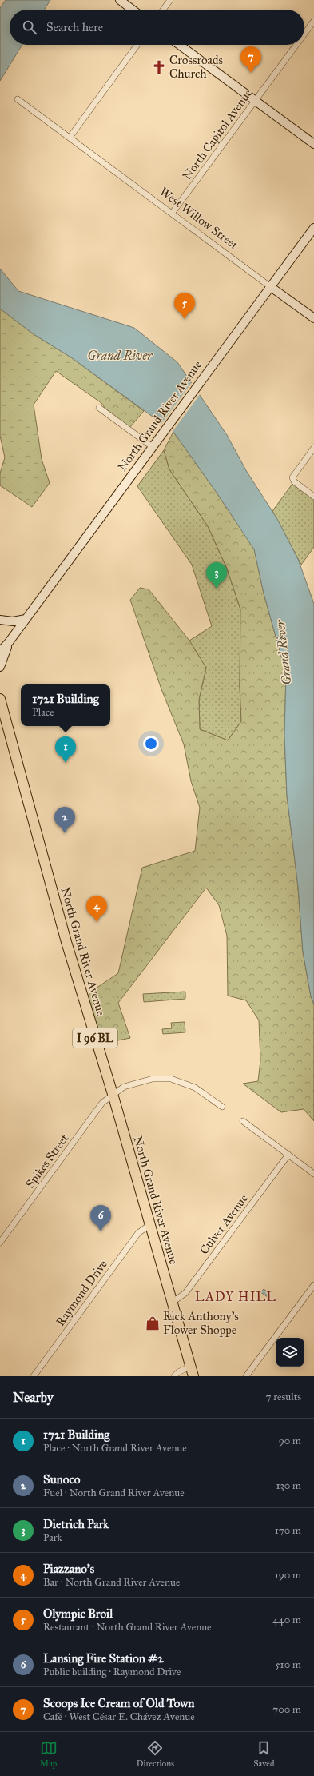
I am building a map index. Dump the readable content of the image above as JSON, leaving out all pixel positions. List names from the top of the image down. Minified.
{"streets":{"main road":["North Grand River Avenue","I 96 BL"],"street":["North Capitol Avenue","West Willow Street","Spikes Street","Culver Avenue","Raymond Drive"]},"crossings":[["North Capitol Avenue","West Willow Street"],["West Willow Street","North Grand River Avenue"],["North Grand River Avenue","Spikes Street"],["North Grand River Avenue","Culver Avenue"],["North Grand River Avenue","Raymond Drive"]],"districts":["LADY HILL"],"water":["Grand River"],"places":{"church":["Crossroads Church"],"shop":["Rick Anthony's Flower Shoppe"]},"page":{"search":"Search here","pins":["7","5","3","1","2","4","6"],"popup":["1721 Building","Place"],"heading":["Nearby","7 results"],"list":[{"mark":"1","name":"1721 Building","note":"Place · North Grand River Avenue","value":"90 m"},{"mark":"2","name":"Sunoco","note":"Fuel · North Grand River Avenue","value":"130 m"},{"mark":"3","name":"Dietrich Park","note":"Park","value":"170 m"},{"mark":"4","name":"Piazzano's","note":"Bar · North Grand River Avenue","value":"190 m"},{"mark":"5","name":"Olympic Broil","note":"Restaurant · North Grand River Avenue","value":"440 m"},{"mark":"6","name":"Lansing Fire Station #2","note":"Public building · Raymond Drive","value":"510 m"},{"mark":"7","name":"Scoops Ice Cream of Old Town","note":"Café · West César E. Chávez Avenue","value":"700 m"}],"nav":["Map","Directions","Saved"]}}
